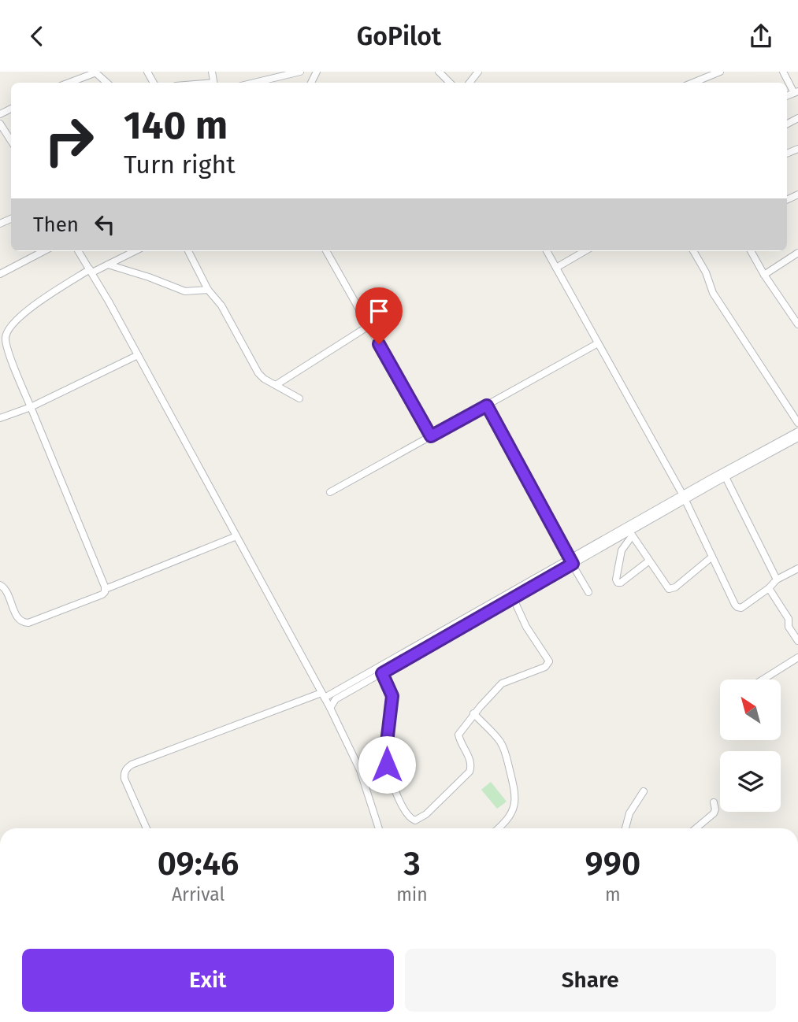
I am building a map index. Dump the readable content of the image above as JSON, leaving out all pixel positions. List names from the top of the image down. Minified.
{"north":"top left","page":{"header":"GoPilot","turn":["140 m","Turn right"],"then":"Then","eta":["09:46","Arrival","3","min","990","m"],"buttons":["Exit","Share"]}}
